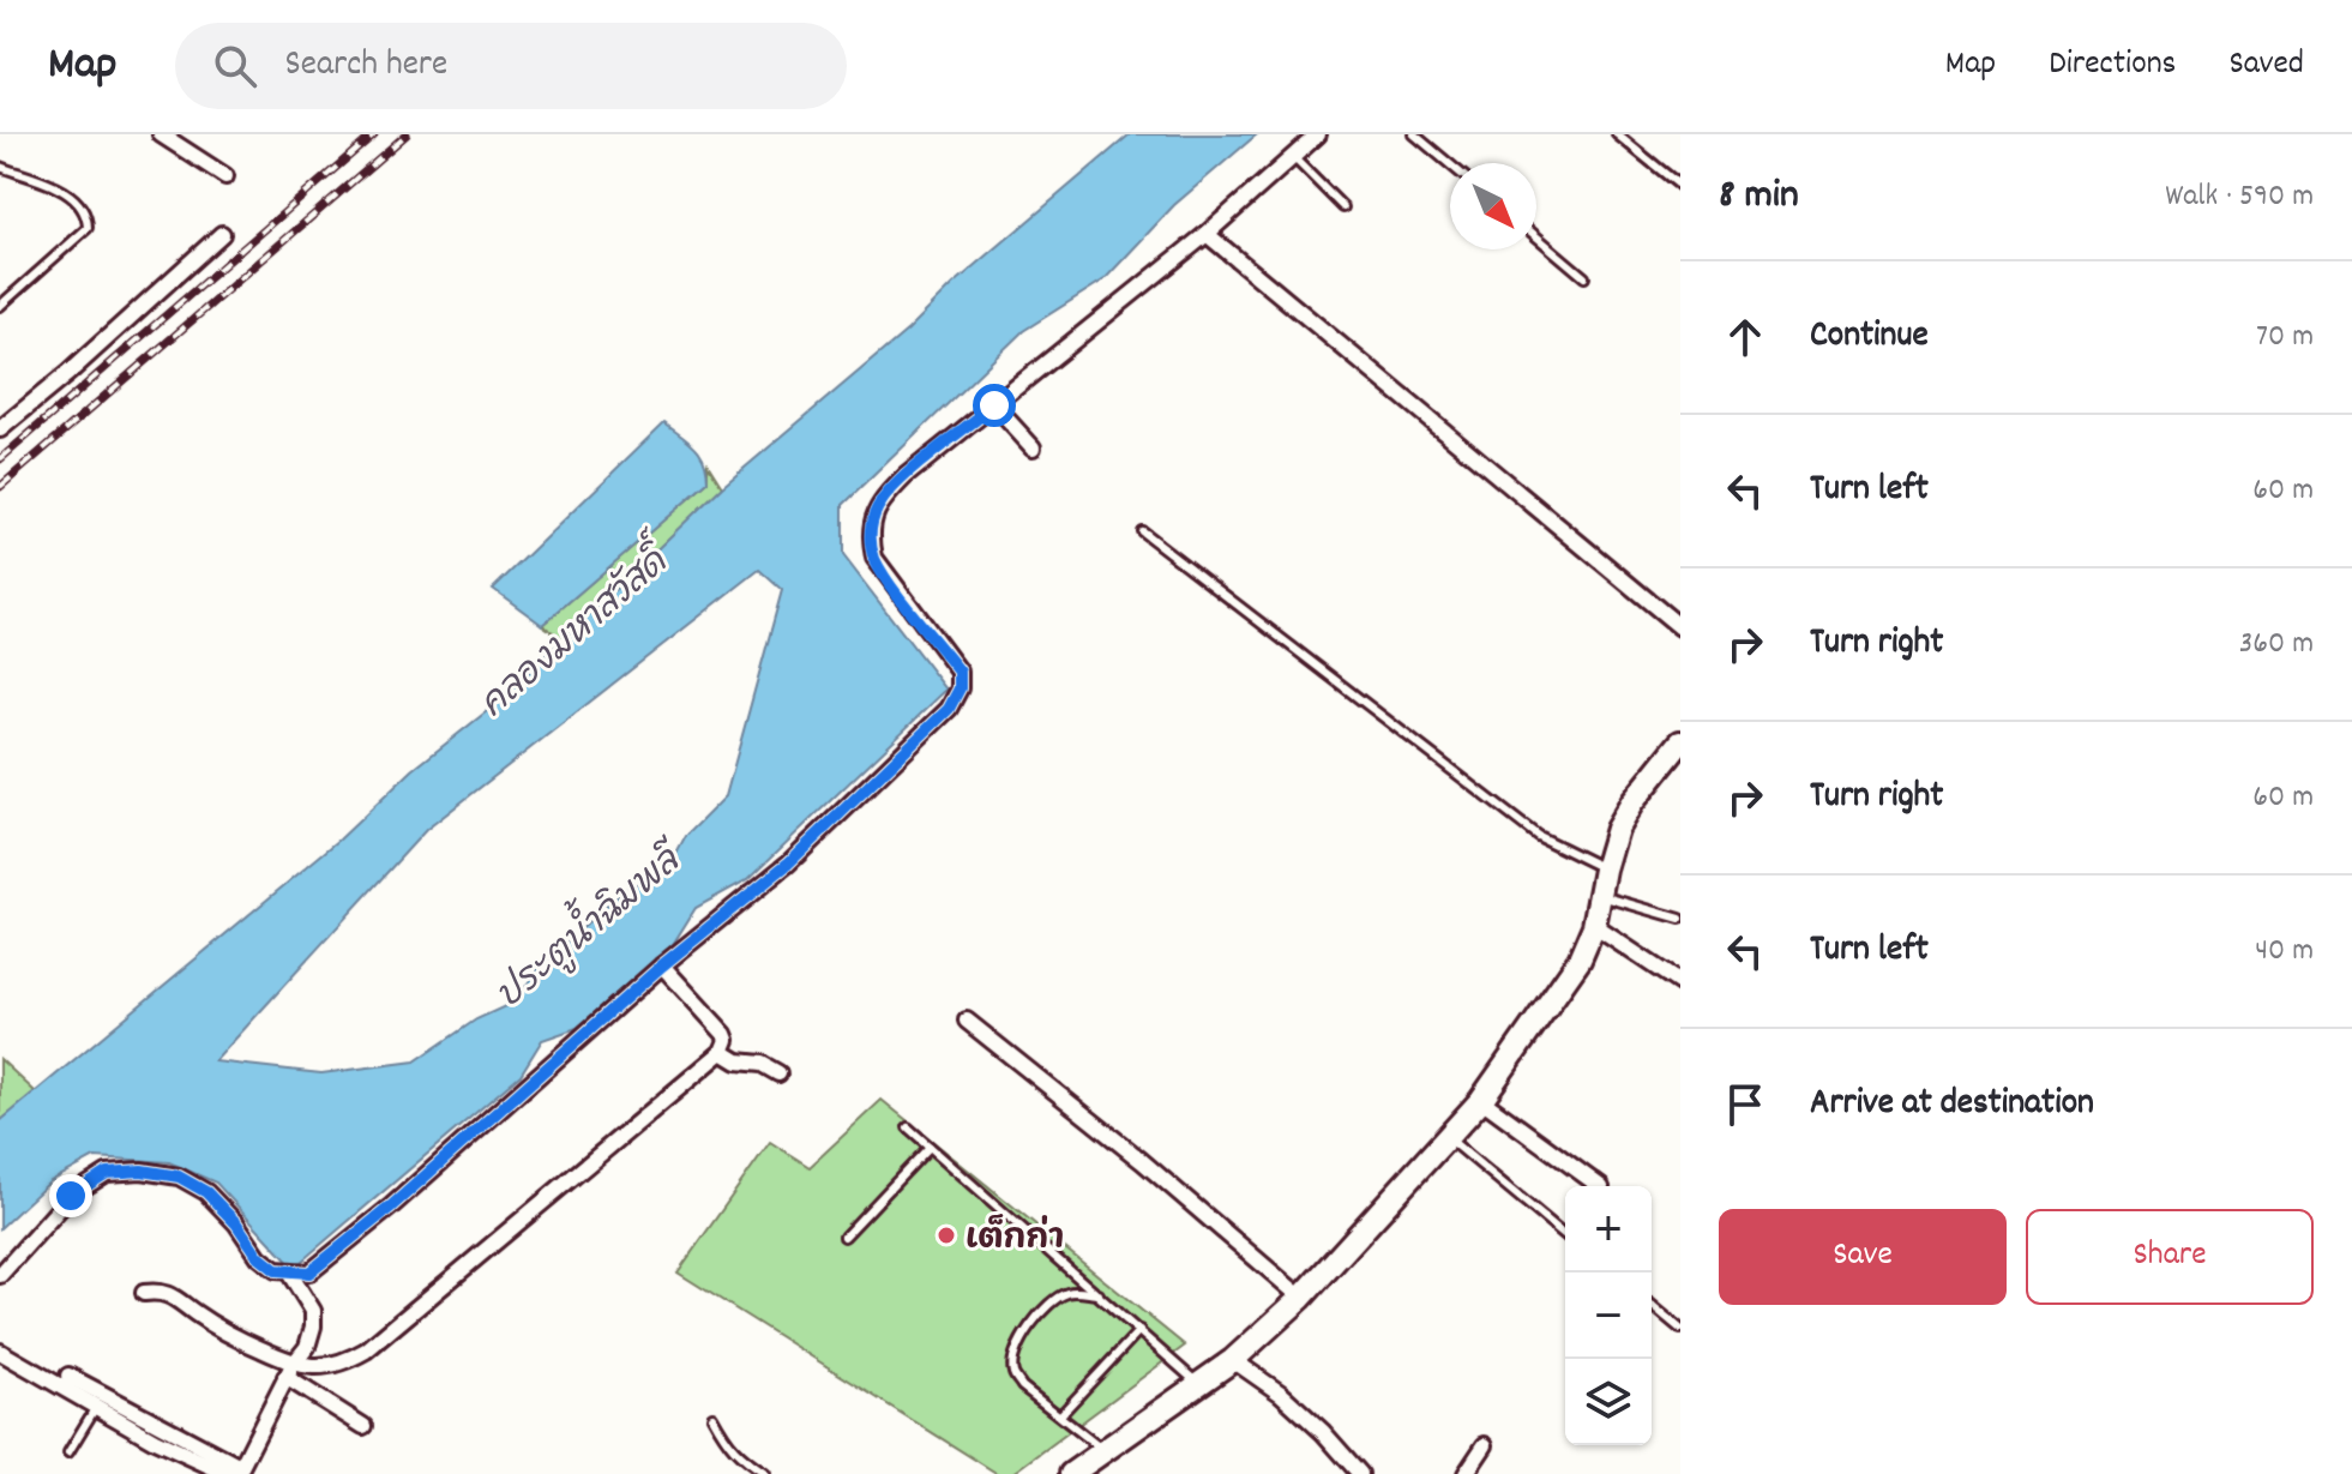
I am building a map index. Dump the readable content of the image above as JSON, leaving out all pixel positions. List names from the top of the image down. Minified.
{"water":["คลองมหาสวัสดิ์","ประตูน้ำฉิมพลี"],"places":["เต็กก่า"],"north":"bottom right","page":{"header":"Map","search":"Search here","nav":["Map","Directions","Saved"],"heading":["8 min","Walk · 590 m"],"list":[["Continue","70 m"],["Turn left","60 m"],["Turn right","360 m"],["Turn right","60 m"],["Turn left","40 m"],"Arrive at destination"],"buttons":["Save","Share"],"map_buttons":["+","−"]}}
